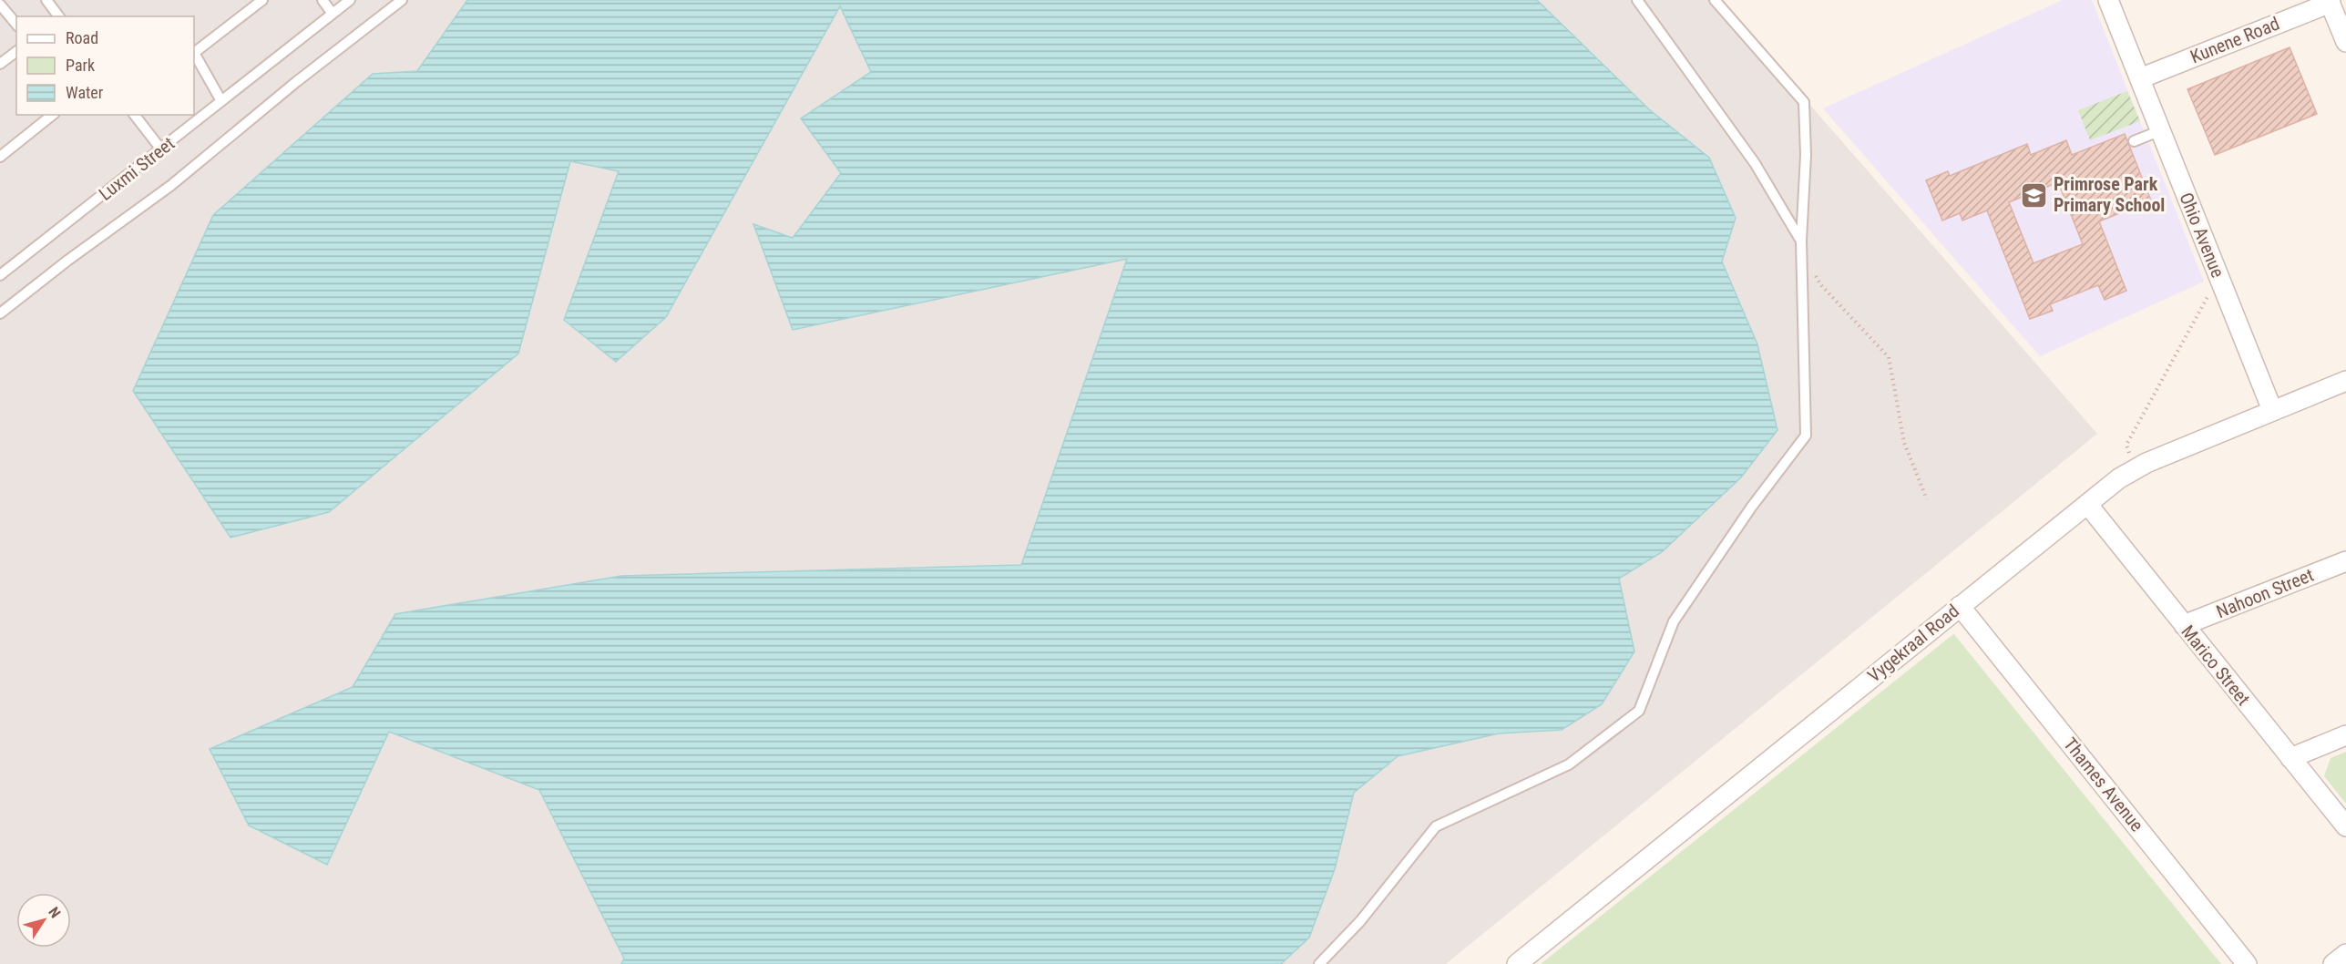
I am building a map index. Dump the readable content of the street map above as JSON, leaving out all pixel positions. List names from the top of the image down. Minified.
{"streets":{"street":["Kunene Road","Ohio Avenue","Nahoon Street","Vygekraal Road","Marico Street","Thames Avenue"],"lane":["Luxmi Street"]},"crossings":[["Kunene Road","Ohio Avenue"],["Ohio Avenue","Vygekraal Road"],["Nahoon Street","Marico Street"],["Vygekraal Road","Marico Street"],["Vygekraal Road","Thames Avenue"]],"places":{"school or university":["Primrose Park Primary School"]},"legend":["Road","Park","Water"],"north":"top right"}
